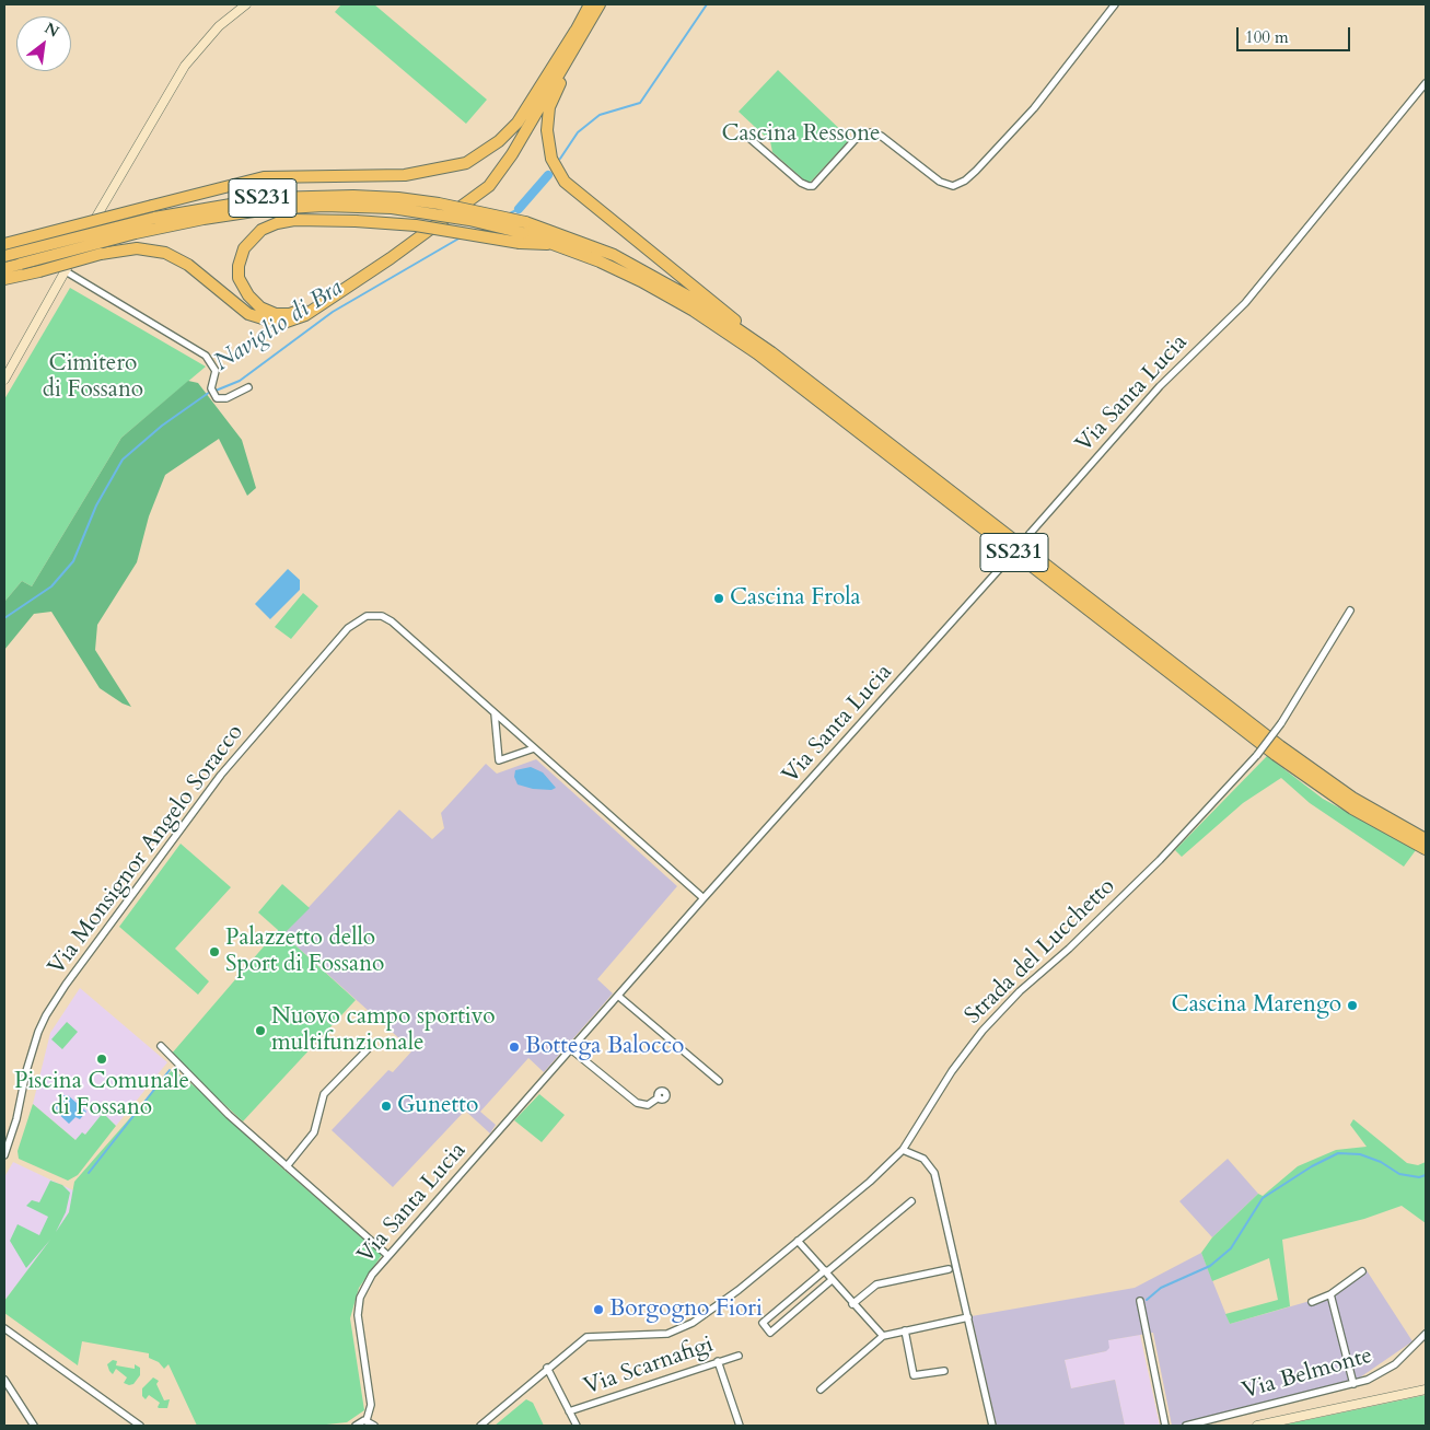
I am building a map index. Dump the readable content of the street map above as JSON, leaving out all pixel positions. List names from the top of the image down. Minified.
{"streets":{"highway":["SS231"],"street":["Via Santa Lucia","Via Monsignor Angelo Soracco","Strada del Lucchetto","Via Scarnafigi","Via Belmonte"]},"crossings":[["Via Santa Lucia","Via Monsignor Angelo Soracco"]],"water":["Naviglio di Bra"],"parks":["Cascina Ressone","Cimitero di Fossano"],"places":["Cascina Frola","Palazzetto dello Sport di Fossano","Cascina Marengo","Nuovo campo sportivo multifunzionale","Bottega Balocco","Piscina Comunale di Fossano","Gunetto","Borgogno Fiori"],"scale_bar":"100 m","north":"top right"}
